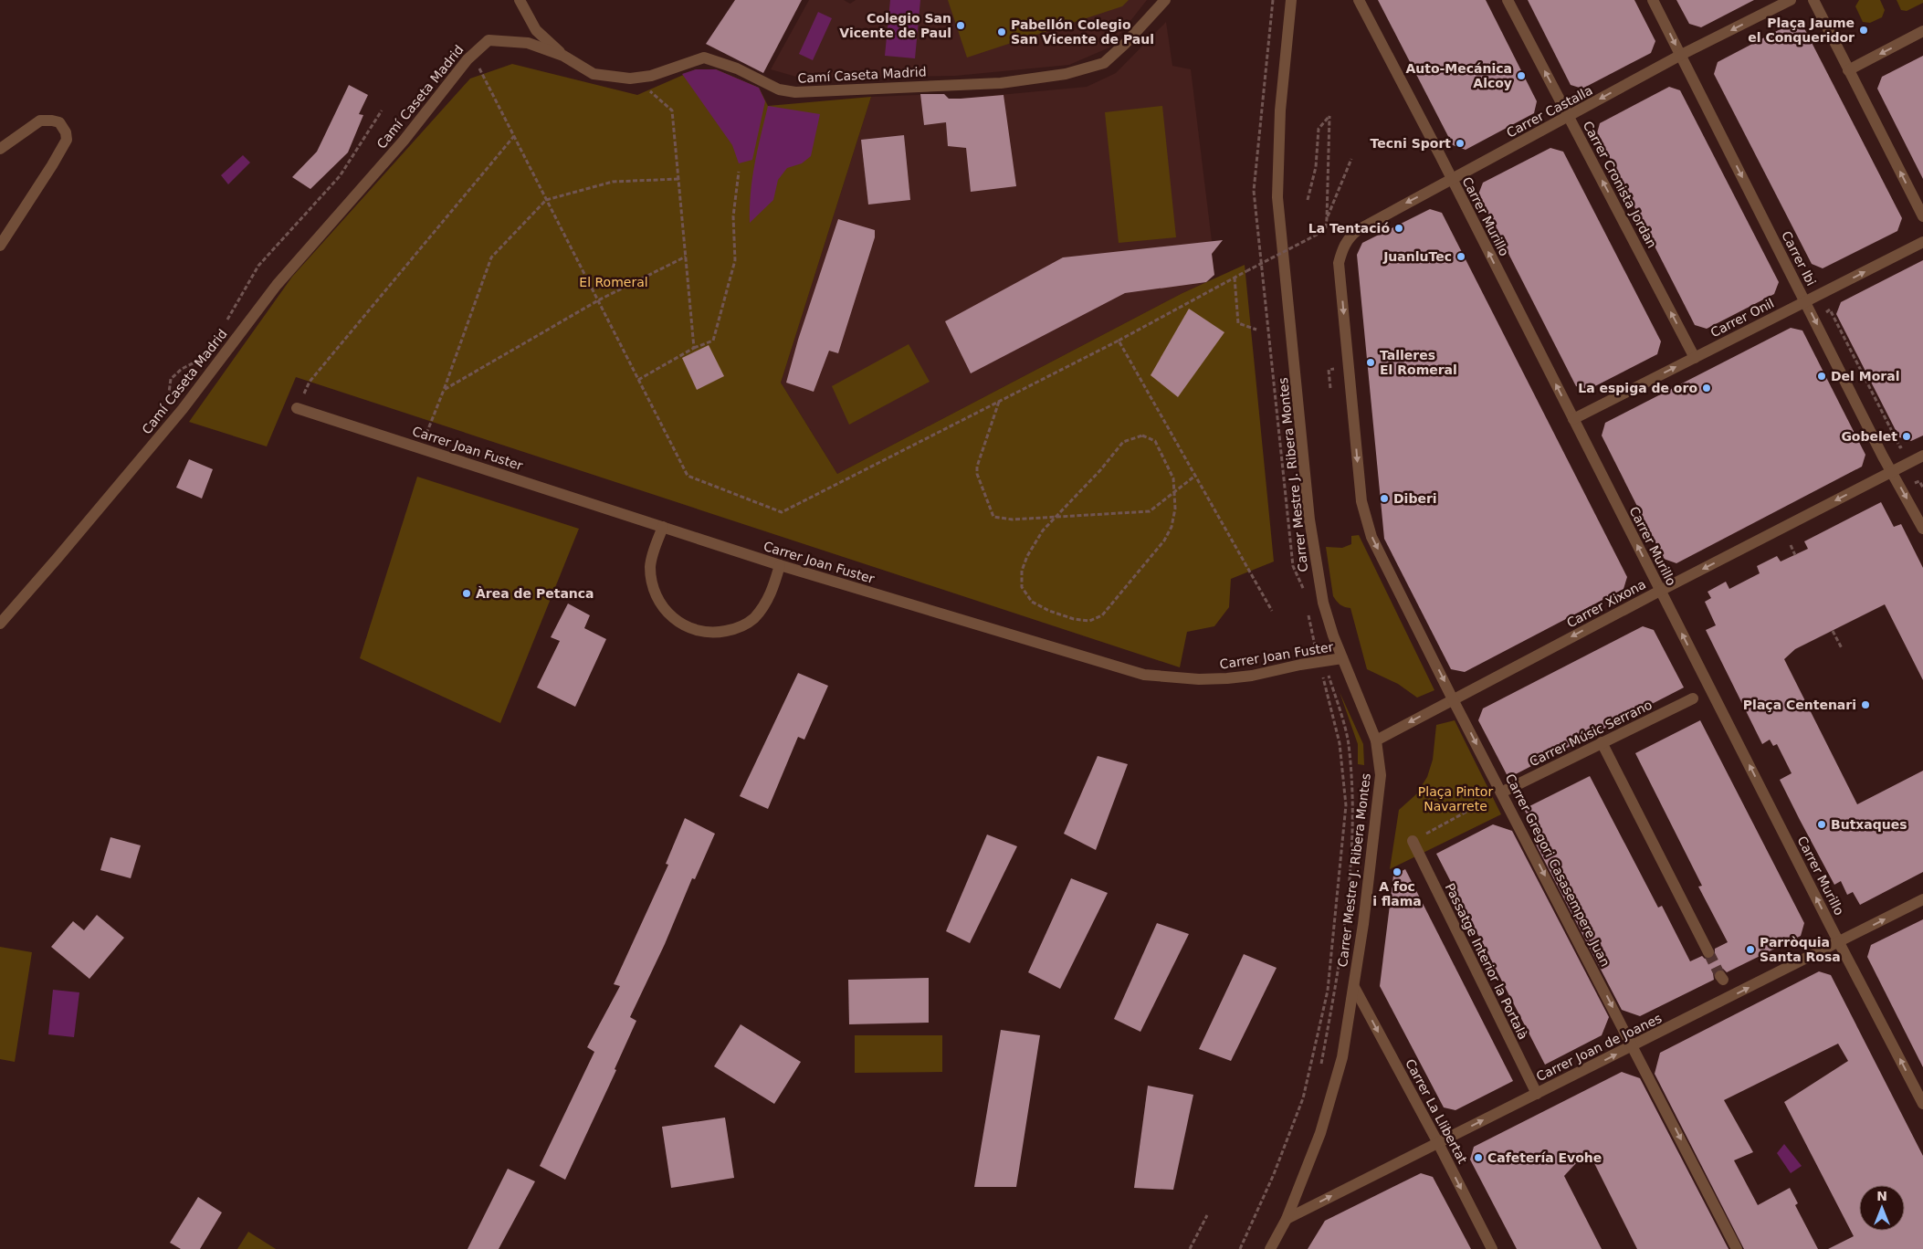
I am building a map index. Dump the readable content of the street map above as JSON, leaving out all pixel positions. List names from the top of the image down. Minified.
{"streets":{"street":["Camí Caseta Madrid","Carrer Castalla","Carrer Cronista Jordan","Carrer Murillo","Carrer Ibi","Carrer Onil","Carrer Joan Fuster","Carrer Mestre J. Ribera Montes","Carrer Xixona","Carrer Músic Serrano","Carrer Gregori Casasempere Juan","Passatge Interior la Portalà","Carrer Joan de Joanes","Carrer La Llibertat"]},"crossings":[["Carrer Castalla","Carrer Cronista Jordan"],["Carrer Castalla","Carrer Murillo"],["Carrer Castalla","Carrer Ibi"],["Carrer Castalla","Carrer Gregori Casasempere Juan"],["Carrer Cronista Jordan","Carrer Onil"],["Carrer Murillo","Carrer Onil"],["Carrer Murillo","Carrer Xixona"],["Carrer Murillo","Carrer Joan de Joanes"],["Carrer Ibi","Carrer Onil"],["Carrer Ibi","Carrer Xixona"],["Carrer Joan Fuster","Carrer Mestre J. Ribera Montes"],["Carrer Mestre J. Ribera Montes","Carrer Xixona"],["Carrer Mestre J. Ribera Montes","Carrer Joan de Joanes"],["Carrer Mestre J. Ribera Montes","Carrer La Llibertat"],["Carrer Xixona","Carrer Gregori Casasempere Juan"],["Carrer Músic Serrano","Carrer Gregori Casasempere Juan"],["Carrer Gregori Casasempere Juan","Carrer Joan de Joanes"],["Passatge Interior la Portalà","Carrer Joan de Joanes"],["Carrer Joan de Joanes","Carrer La Llibertat"]],"one_way":["Carrer Castalla","Carrer Cronista Jordan","Carrer Murillo","Carrer Ibi","Carrer Onil","Carrer Xixona","Carrer Gregori Casasempere Juan","Carrer Joan de Joanes","Carrer La Llibertat"],"parks":["El Romeral","Plaça Pintor Navarrete"],"places":["Colegio San Vicente de Paul","Plaça Jaume el Conqueridor","Pabellón Colegio San Vicente de Paul","Auto-Mecánica Alcoy","Tecni Sport","La Tentació","JuanluTec","Talleres El Romeral","Del Moral","La espiga de oro","Gobelet","Diberi","Àrea de Petanca","Plaça Centenari","Butxaques","A foc i flama","Parròquia Santa Rosa","Cafetería Evohe"],"north":"top"}
